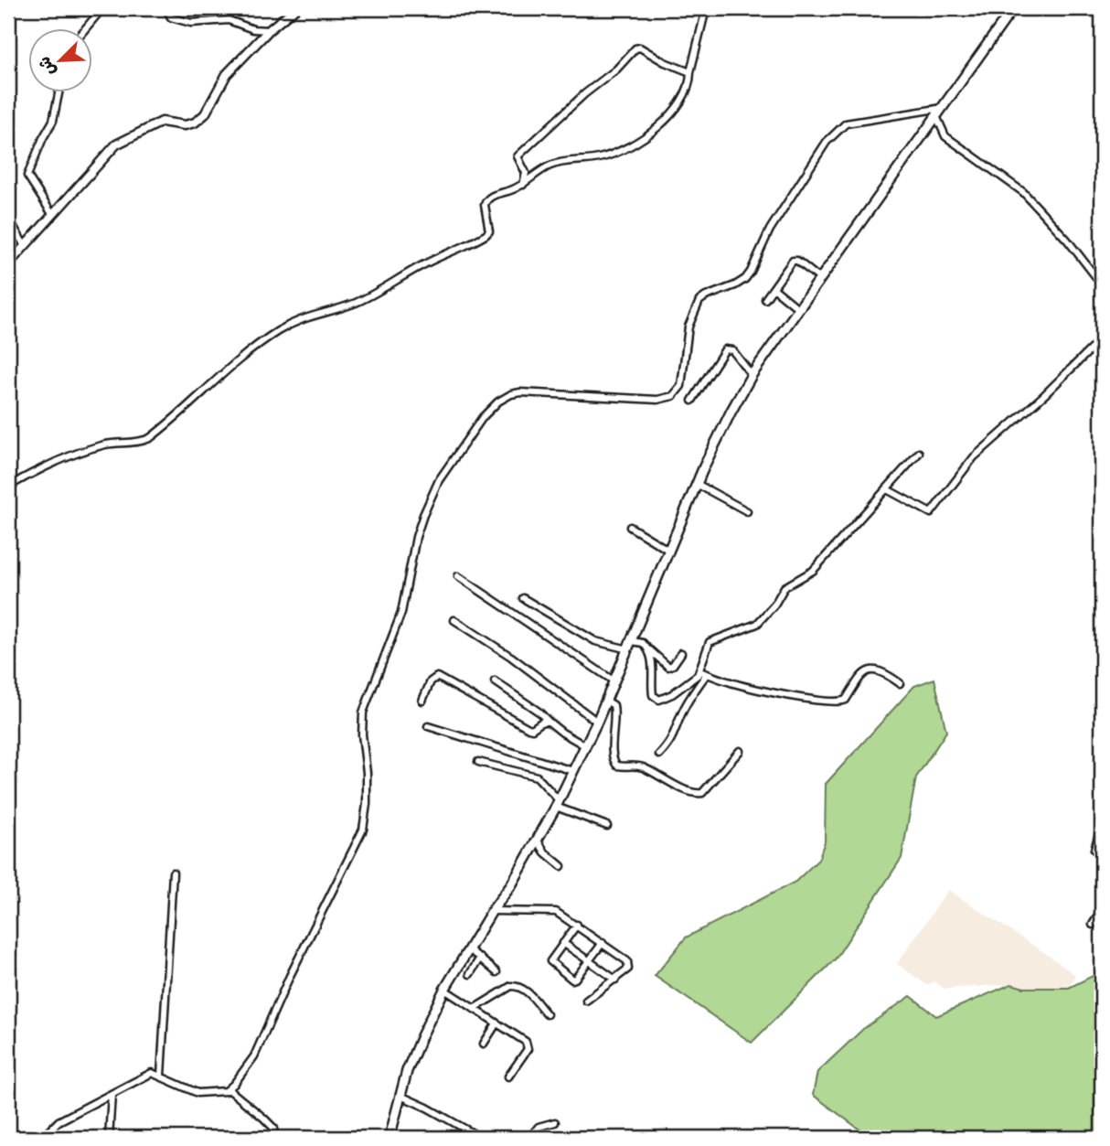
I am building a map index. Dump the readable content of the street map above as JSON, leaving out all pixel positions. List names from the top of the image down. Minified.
{"north":"bottom left"}
